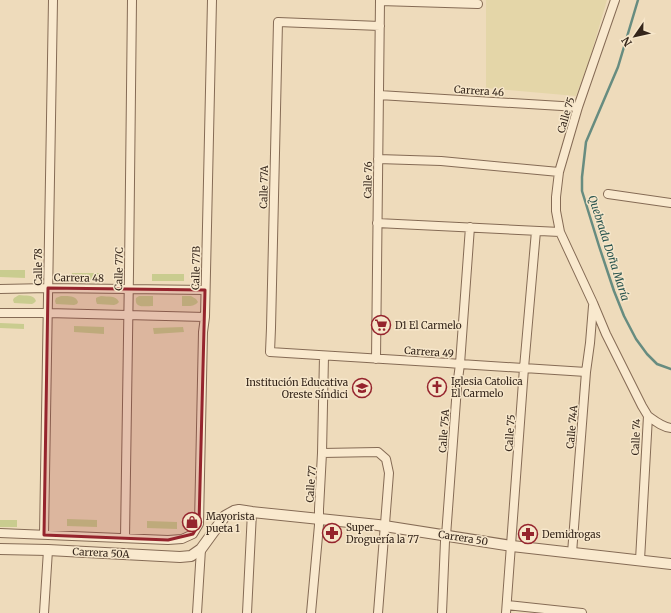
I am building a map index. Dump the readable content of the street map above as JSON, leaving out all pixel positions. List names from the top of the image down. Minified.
{"streets":{"street":["Carrera 46","Calle 75","Calle 76","Calle 77A","Calle 78","Calle 77B","Calle 77C","Carrera 48","Carrera 49","Calle 74A","Calle 75A","Calle 74","Calle 77","Carrera 50","Carrera 50A"]},"crossings":[["Carrera 46","Calle 75"],["Carrera 46","Calle 76"],["Calle 75","Carrera 49"],["Calle 75","Calle 74A"],["Calle 75","Calle 74"],["Calle 75","Carrera 50"],["Calle 76","Calle 77A"],["Calle 76","Carrera 49"],["Calle 77A","Carrera 49"],["Calle 78","Carrera 48"],["Calle 77B","Calle 77C"],["Calle 77B","Carrera 48"],["Calle 77C","Carrera 48"],["Carrera 49","Calle 74A"],["Carrera 49","Calle 75A"],["Carrera 49","Calle 77"],["Calle 74A","Calle 74"],["Calle 74A","Carrera 50"],["Calle 75A","Carrera 50"],["Calle 74","Carrera 50"],["Calle 77","Carrera 50"],["Carrera 50","Carrera 50A"]],"water":["Quebrada Doña María"],"places":{"supermarket":["D1 El Carmelo"],"church":["Iglesia Catolica El Carmelo"],"school or university":["Institución Educativa Oreste Síndici"],"shop":["Mayorista pueta 1"],"pharmacy":["Super Droguería la 77","Demidrogas"]},"north":"bottom left"}
